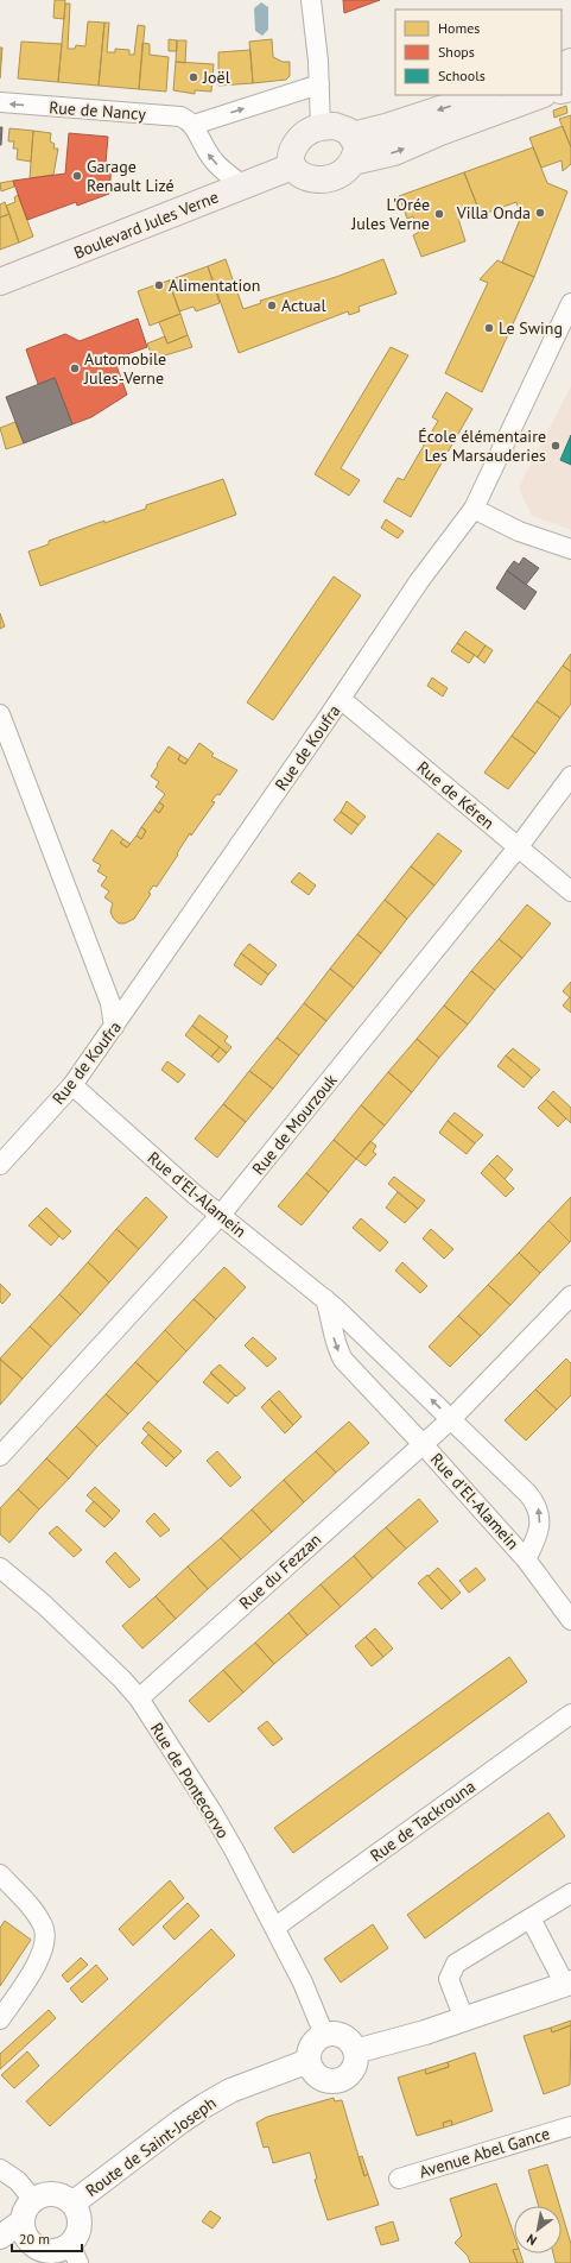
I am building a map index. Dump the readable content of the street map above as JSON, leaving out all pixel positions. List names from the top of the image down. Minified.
{"streets":{"main road":["Boulevard Jules Verne"],"street":["Rue de Nancy","Rue de Koufra","Rue de Kéren","Rue de Mourzouk","Rue d'El-Alamein","Rue du Fezzan","Rue de Pontecorvo","Rue de Tackrouna","Route de Saint-Joseph","Avenue Abel Gance"]},"crossings":[["Rue de Koufra","Rue de Kéren"],["Rue de Koufra","Rue d'El-Alamein"],["Rue de Kéren","Rue de Mourzouk"],["Rue de Mourzouk","Rue d'El-Alamein"],["Rue d'El-Alamein","Rue du Fezzan"],["Rue du Fezzan","Rue de Pontecorvo"],["Rue de Pontecorvo","Rue de Tackrouna"],["Rue de Pontecorvo","Route de Saint-Joseph"]],"one_way":["Rue de Nancy"],"places":["Joël","Garage Renault Lizé","Villa Onda","L'Orée Jules Verne","Alimentation","Actual","Le Swing","Automobile Jules-Verne","École élémentaire Les Marsauderies"],"legend":["Homes","Shops","Schools"],"scale_bar":"20 m","north":"bottom left"}
